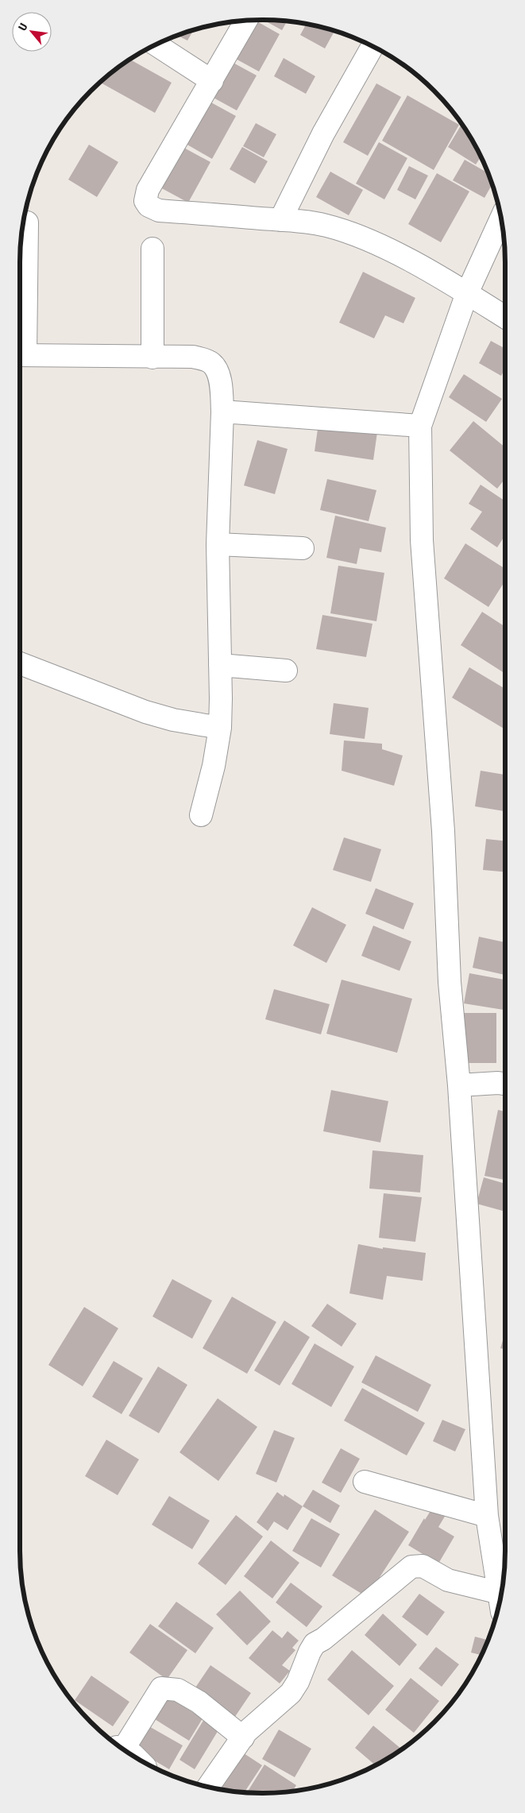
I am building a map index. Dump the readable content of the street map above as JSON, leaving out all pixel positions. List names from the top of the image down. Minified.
{"north":"top left"}
